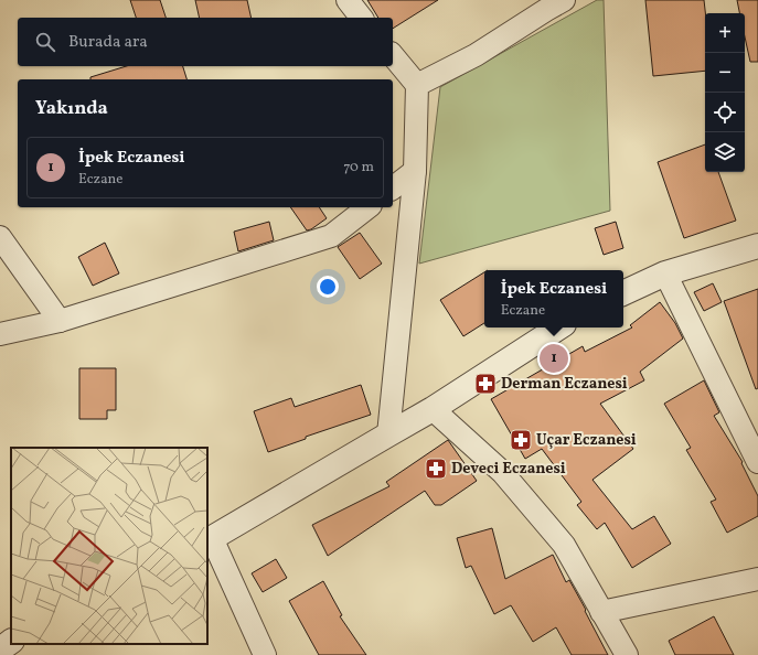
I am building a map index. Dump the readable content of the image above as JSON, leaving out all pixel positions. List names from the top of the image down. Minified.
{"places":{"pharmacy":["Derman Eczanesi","Uçar Eczanesi","Deveci Eczanesi"]},"page":{"map_buttons":["+","−"],"search":"Burada ara","heading":"Yakında","list":[{"mark":"1","name":"İpek Eczanesi","note":"Eczane","value":"70 m"}],"popup":["İpek Eczanesi","Eczane"],"pins":"1"}}
